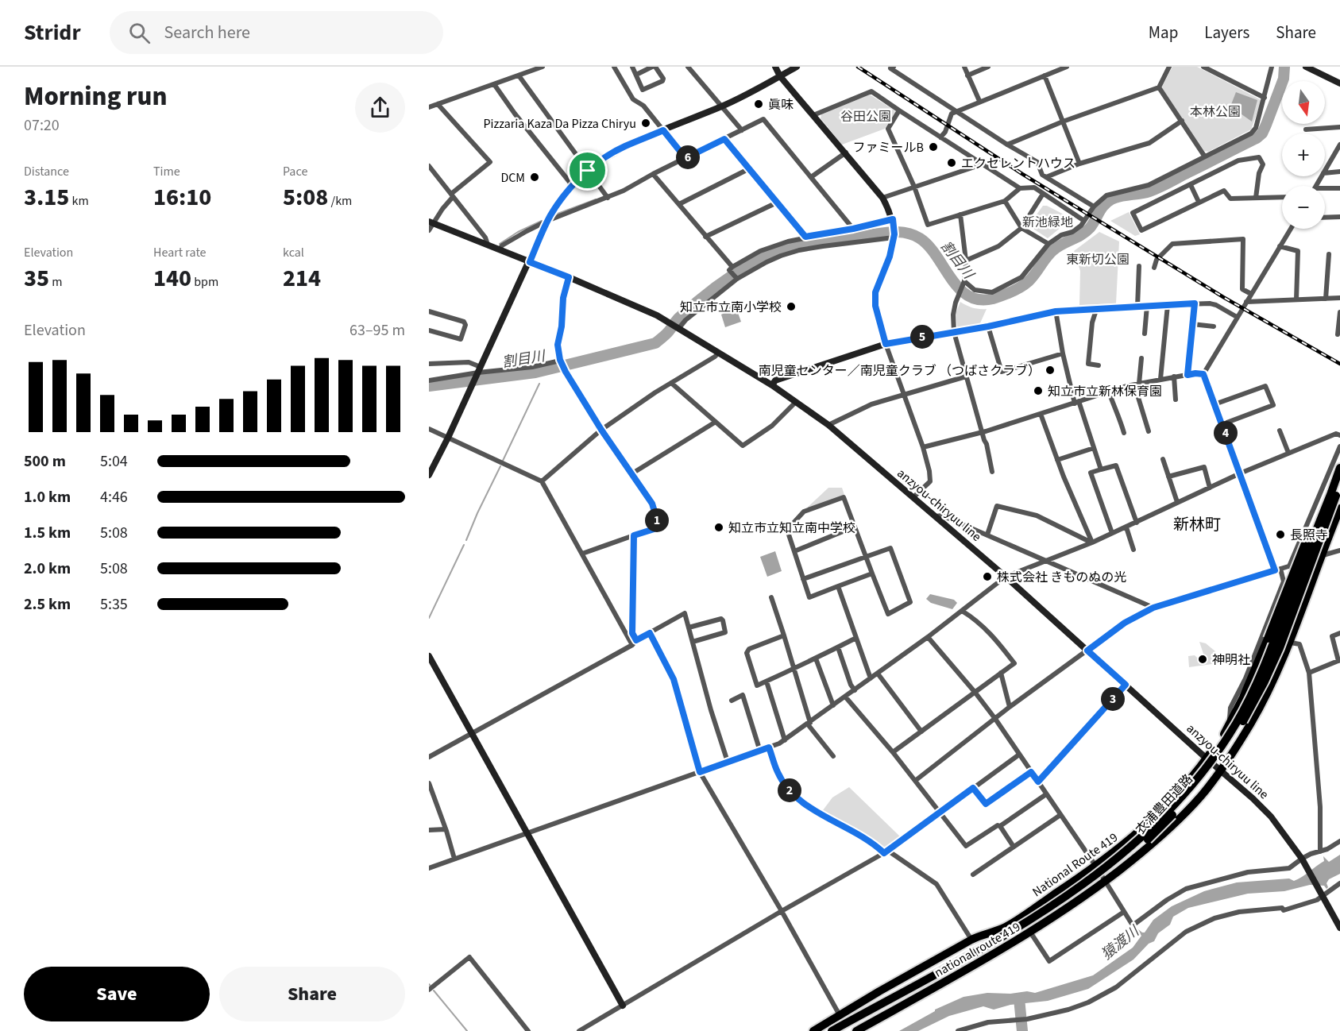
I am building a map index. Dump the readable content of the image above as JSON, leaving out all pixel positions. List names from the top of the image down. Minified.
{"streets":{"highway":["衣浦豊田道路","National Route 419","national route 419"],"street":["anzyou-chiryuu line"]},"crossings":[["anzyou-chiryuu line","National Route 419"],["衣浦豊田道路","National Route 419"],["National Route 419","national route 419"]],"districts":["新林町"],"water":["割目川","猿渡川"],"parks":["本林公園","谷田公園","新池緑地","東新切公園"],"places":["眞味","Pizzaria Kaza Da Pizza Chiryu","ファミールB","エクセレントハウス","DCM","知立市立南小学校","南児童センター／南児童クラブ （つばさクラブ）","知立市立新林保育園","知立市立知立南中学校","長照寺","株式会社 きものぬの光","神明社"],"north":"bottom","page":{"header":"Stridr","search":"Search here","nav":["Map","Layers","Share"],"heading":["Morning run","07:20"],"map_buttons":["+","−"],"pins":["6","5","4","1","3","2"],"stats":[["Distance","3.15 km"],["Time","16:10"],["Pace","5:08 /km"],["Elevation","35 m"],["Heart rate","140 bpm"],["kcal","214"]],"chart":["Elevation","63–95 m"],"list":[{"name":"500 m","note":"5:04"},{"name":"1.0 km","note":"4:46"},{"name":"1.5 km","note":"5:08"},{"name":"2.0 km","note":"5:08"},{"name":"2.5 km","note":"5:35"}],"buttons":["Save","Share"]}}
